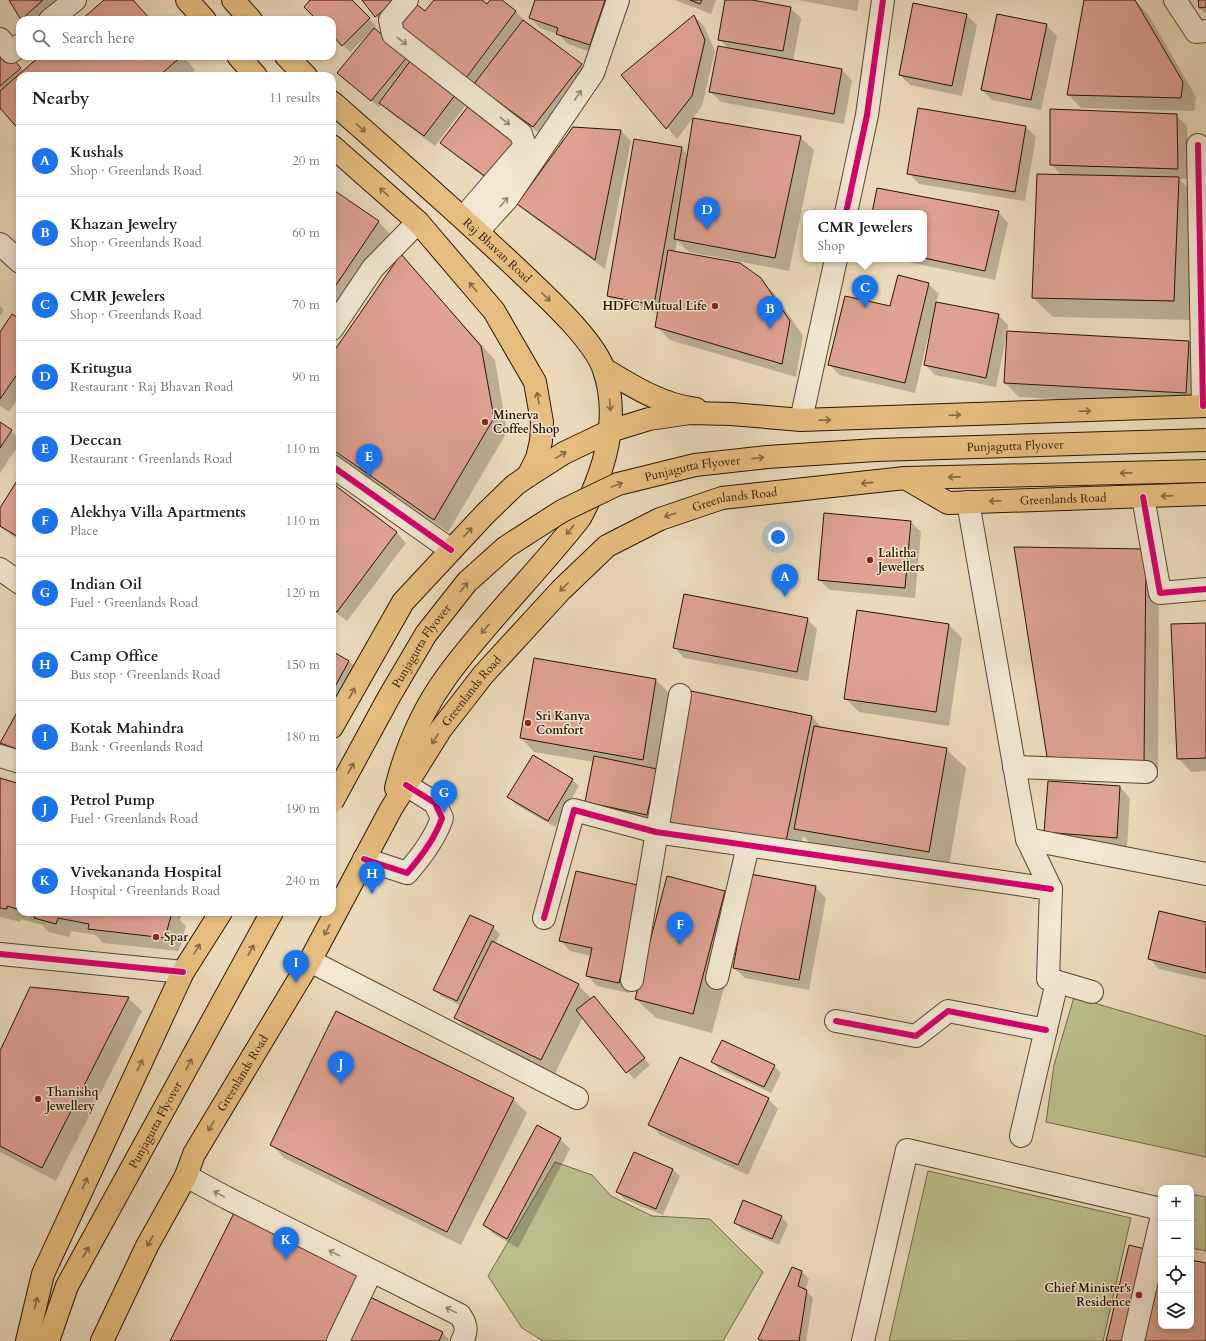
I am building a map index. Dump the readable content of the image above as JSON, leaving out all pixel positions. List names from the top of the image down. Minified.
{"streets":{"main road":["Raj Bhavan Road","Punjagutta Flyover","Greenlands Road"]},"crossings":[["Raj Bhavan Road","Greenlands Road"]],"one_way":["Raj Bhavan Road"],"places":["HDFC Mutual Life","Minerva Coffee Shop","Lalitha Jewellers","Sri Kanya Comfort","Spar","Thanishq Jewellery","Chief Minister's Residence"],"page":{"search":"Search here","heading":["Nearby","11 results"],"list":[{"mark":"A","name":"Kushals","note":"Shop · Greenlands Road","value":"20 m"},{"mark":"B","name":"Khazan Jewelry","note":"Shop · Greenlands Road","value":"60 m"},{"mark":"C","name":"CMR Jewelers","note":"Shop · Greenlands Road","value":"70 m"},{"mark":"D","name":"Kritugua","note":"Restaurant · Raj Bhavan Road","value":"90 m"},{"mark":"E","name":"Deccan","note":"Restaurant · Greenlands Road","value":"110 m"},{"mark":"F","name":"Alekhya Villa Apartments","note":"Place","value":"110 m"},{"mark":"G","name":"Indian Oil","note":"Fuel · Greenlands Road","value":"120 m"},{"mark":"H","name":"Camp Office","note":"Bus stop · Greenlands Road","value":"150 m"},{"mark":"I","name":"Kotak Mahindra","note":"Bank · Greenlands Road","value":"180 m"},{"mark":"J","name":"Petrol Pump","note":"Fuel · Greenlands Road","value":"190 m"},{"mark":"K","name":"Vivekananda Hospital","note":"Hospital · Greenlands Road","value":"240 m"}],"pins":["D","C","B","E","A","G","H","F","I","J","K"],"popup":["CMR Jewelers","Shop"],"map_buttons":["+","−"]}}
